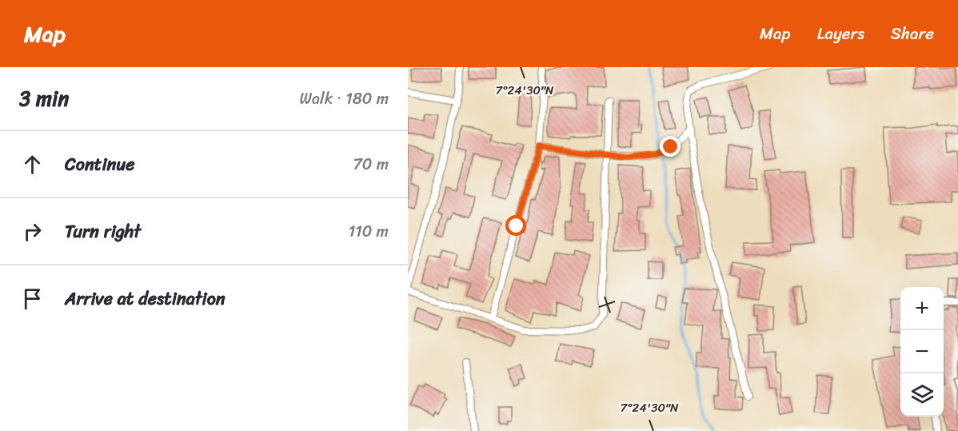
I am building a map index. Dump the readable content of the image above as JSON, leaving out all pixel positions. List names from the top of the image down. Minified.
{"page":{"header":"Map","nav":["Map","Layers","Share"],"heading":["3 min","Walk · 180 m"],"list":[["Continue","70 m"],["Turn right","110 m"],"Arrive at destination"],"map_buttons":["+","−"]},"coordinates":["7°24'30\"N"]}
